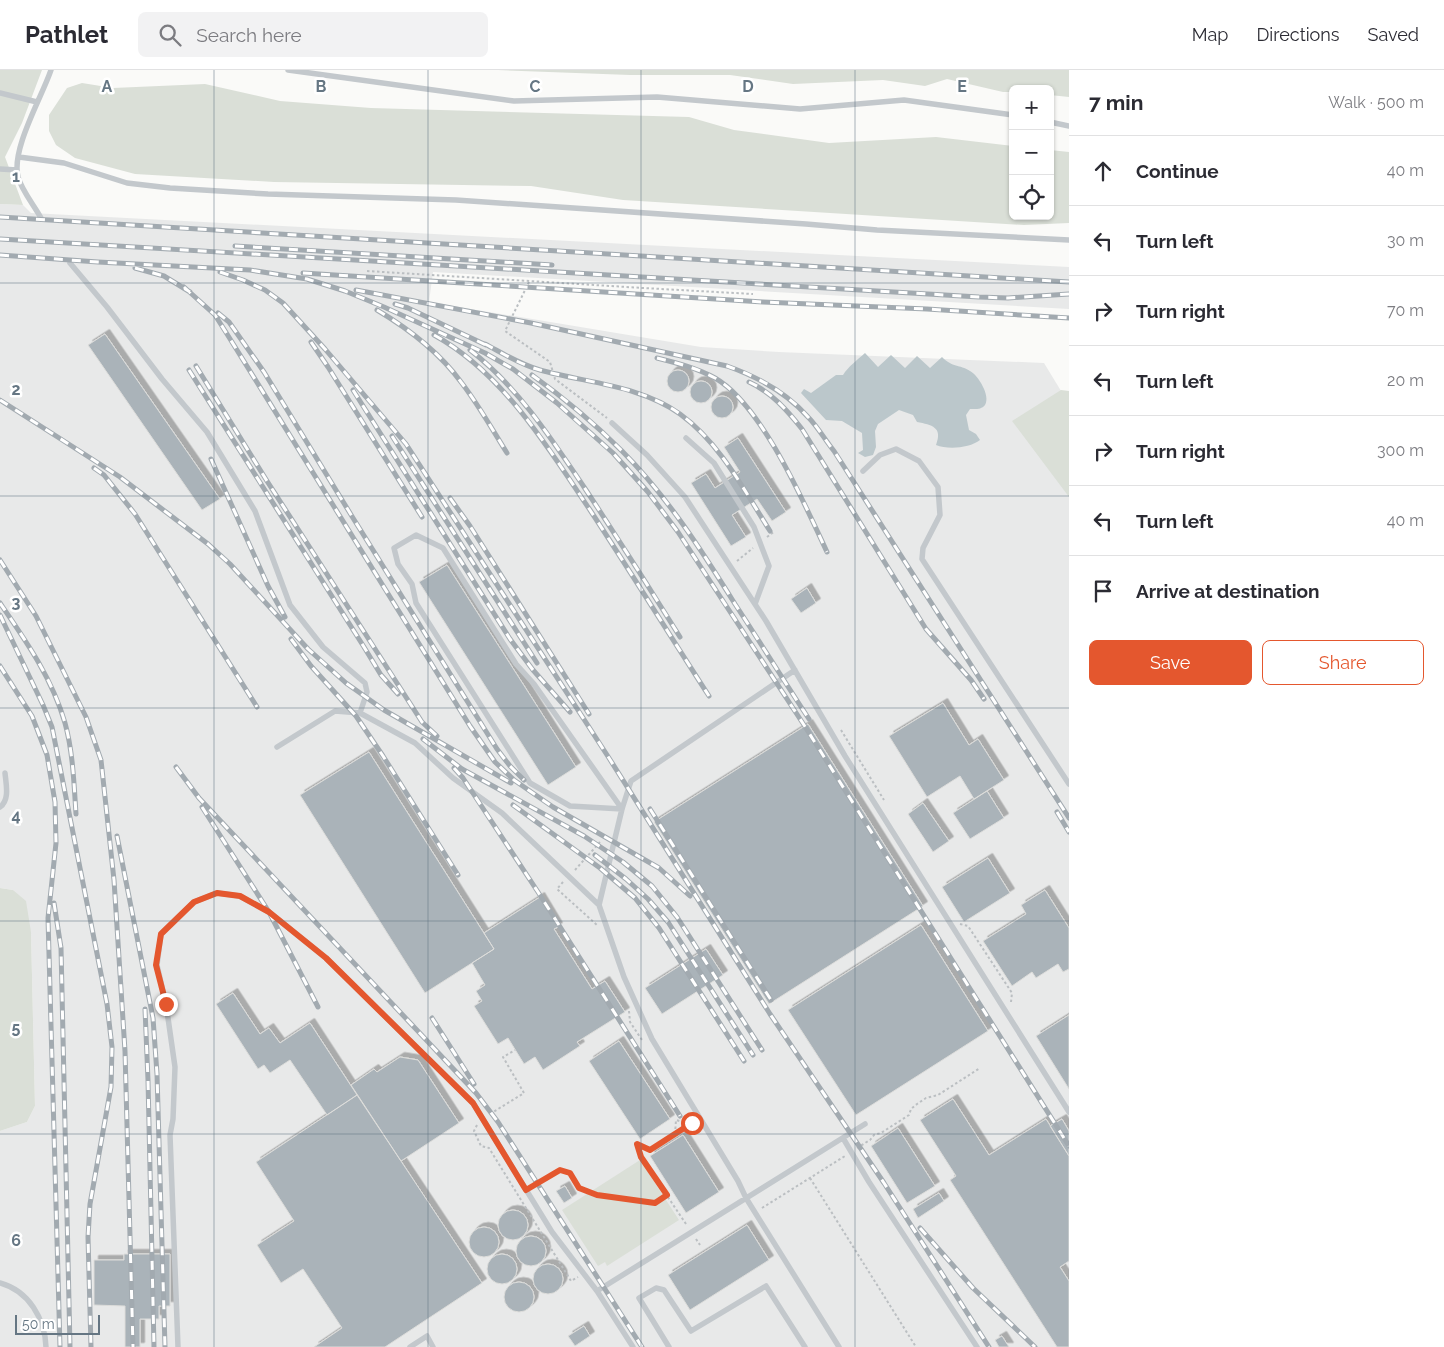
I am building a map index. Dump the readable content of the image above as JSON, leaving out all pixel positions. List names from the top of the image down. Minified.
{"scale_bar":"50 m","page":{"header":"Pathlet","search":"Search here","nav":["Map","Directions","Saved"],"heading":["7 min","Walk · 500 m"],"map_buttons":["+","−"],"list":[["Continue","40 m"],["Turn left","30 m"],["Turn right","70 m"],["Turn left","20 m"],["Turn right","300 m"],["Turn left","40 m"],"Arrive at destination"],"buttons":["Save","Share"],"scale":"50 m"},"grid":{"columns":["A","B","C","D","E"],"rows":["1","2","3","4","5","6"]}}
